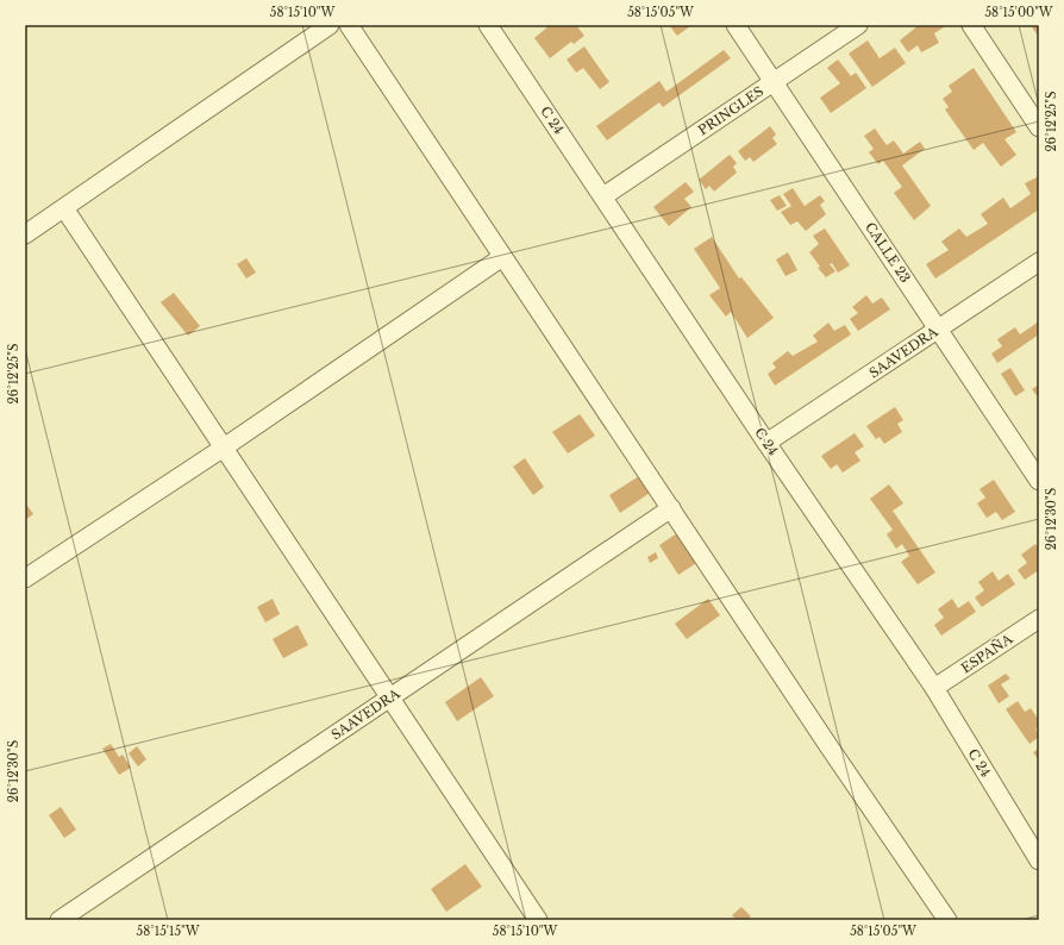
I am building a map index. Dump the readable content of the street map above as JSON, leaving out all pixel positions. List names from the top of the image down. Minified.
{"streets":{"street":["PRINGLES","C 24","CALLE 23","SAAVEDRA","ESPAÑA"]},"crossings":[["PRINGLES","C 24"],["PRINGLES","CALLE 23"],["C 24","SAAVEDRA"],["C 24","ESPAÑA"],["CALLE 23","SAAVEDRA"]],"coordinates":["58°15'10\"W","58°15'05\"W","58°15'00\"W","26°12'25\"S","26°12'30\"S","58°15'15\"W"]}
